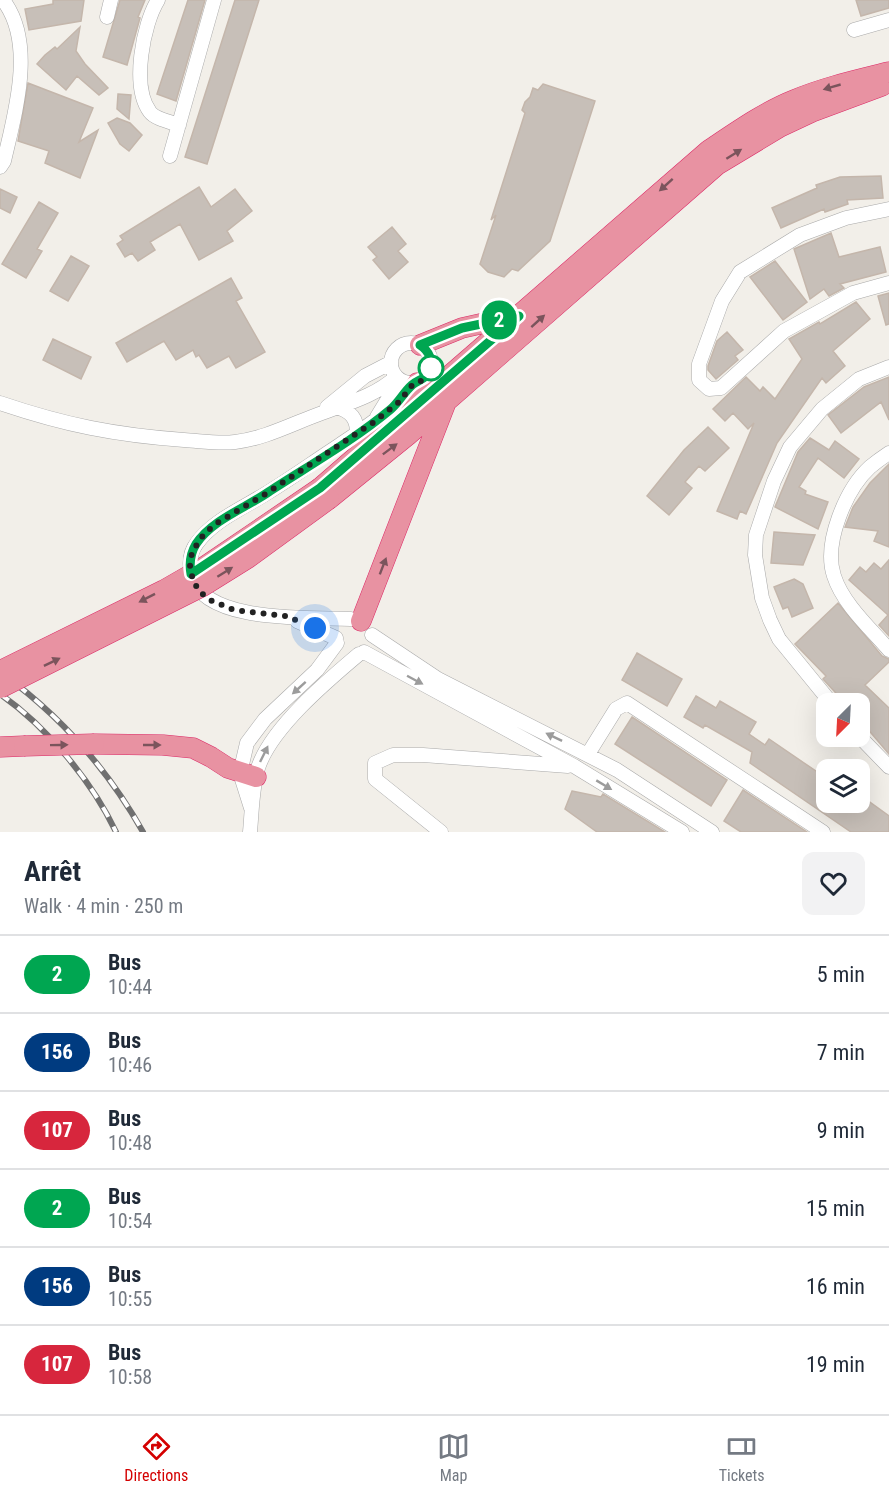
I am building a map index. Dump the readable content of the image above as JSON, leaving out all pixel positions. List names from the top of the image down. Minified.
{"lines":["bus line 2"],"north":"bottom left","page":{"on_map":"2","heading":["Arrêt","Walk · 4 min · 250 m"],"list":[{"mark":"2","name":"Bus","note":"10:44","value":"5 min"},{"mark":"156","name":"Bus","note":"10:46","value":"7 min"},{"mark":"107","name":"Bus","note":"10:48","value":"9 min"},{"mark":"2","name":"Bus","note":"10:54","value":"15 min"},{"mark":"156","name":"Bus","note":"10:55","value":"16 min"},{"mark":"107","name":"Bus","note":"10:58","value":"19 min"}],"tabs":["Directions","Map","Tickets"]}}
